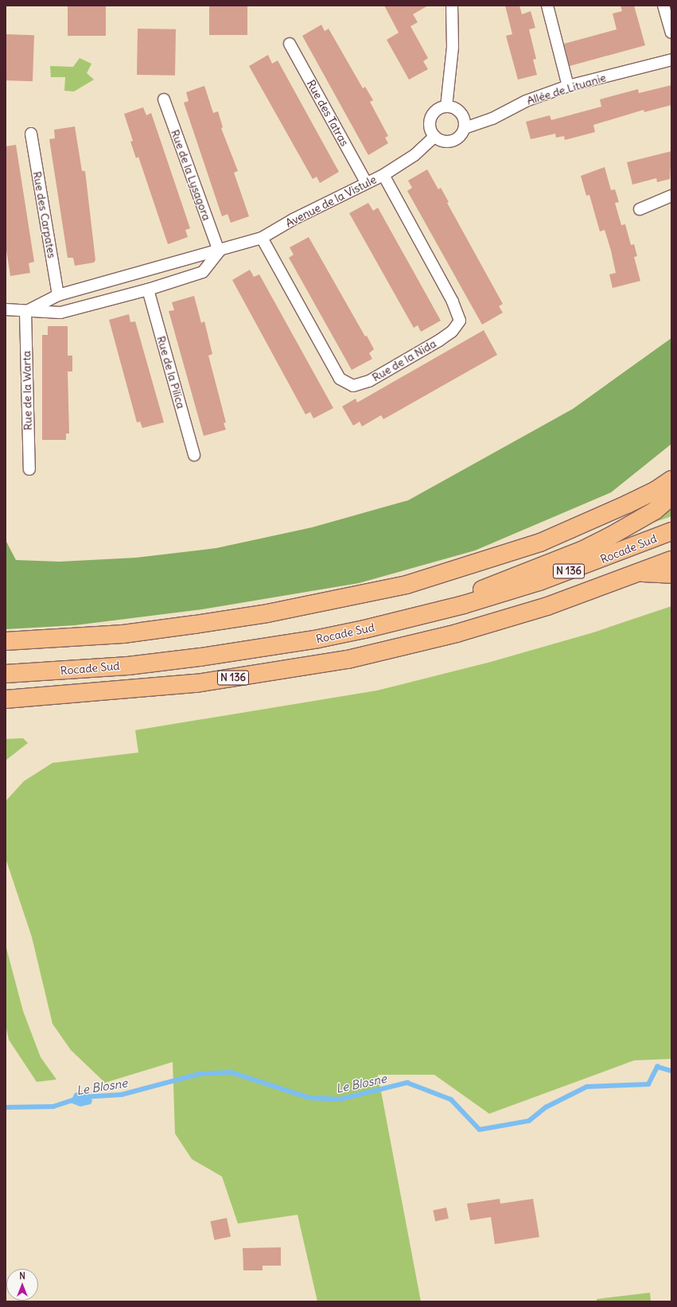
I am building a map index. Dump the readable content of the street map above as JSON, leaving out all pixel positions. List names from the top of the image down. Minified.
{"streets":{"highway":["Rocade Sud","N 136"],"street":["Allée de Lituanie","Rue des Tatras","Rue de la Lysagora","Avenue de la Vistule","Rue des Carpates","Rue de la Nida","Rue de la Pilica","Rue de la Warta"]},"crossings":[["Allée de Lituanie","Avenue de la Vistule"],["Rue des Tatras","Avenue de la Vistule"],["Rue de la Lysagora","Avenue de la Vistule"],["Avenue de la Vistule","Rue des Carpates"],["Avenue de la Vistule","Rue de la Nida"],["Avenue de la Vistule","Rue de la Warta"]],"water":["Le Blosne"],"north":"top"}
